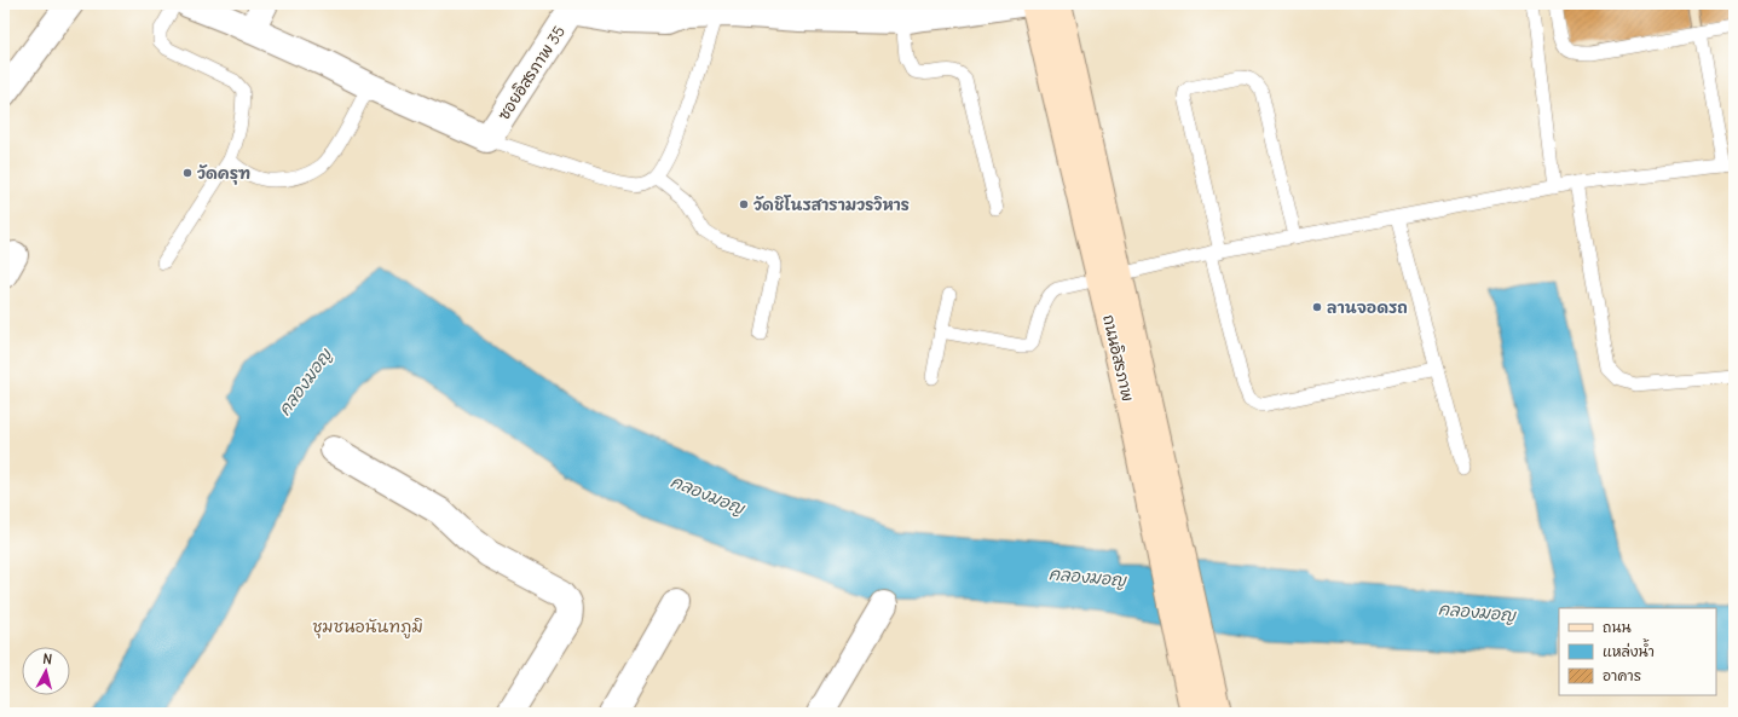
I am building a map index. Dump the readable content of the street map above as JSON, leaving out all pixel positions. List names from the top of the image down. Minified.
{"streets":{"main road":["ถนนอิสรภาพ"],"street":["ซอยอิสรภาพ 35"]},"districts":["ชุมชนอนันทภูมิ"],"water":["คลองมอญ"],"places":["วัดครุฑ","วัดชิโนรสารามวรวิหาร","ลานจอดรถ"],"legend":["ถนน","แหล่งน้ำ","อาคาร"],"north":"top"}
